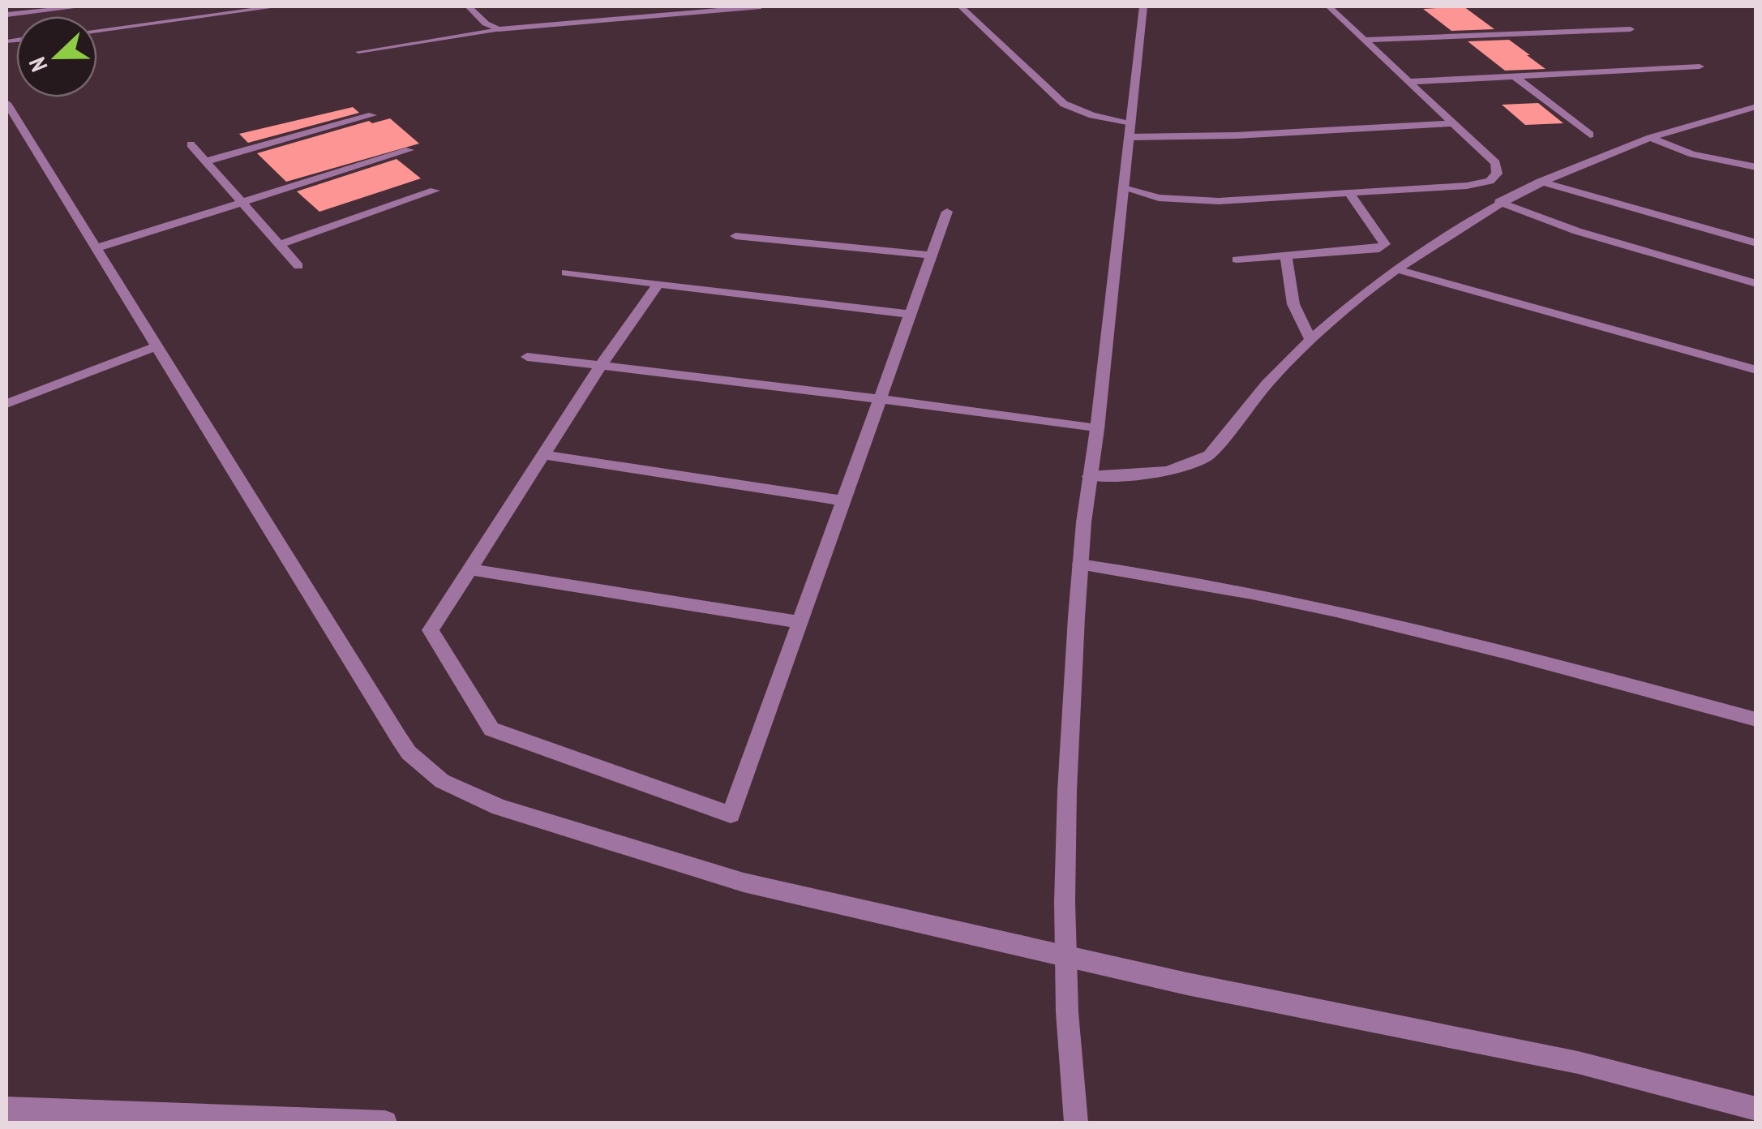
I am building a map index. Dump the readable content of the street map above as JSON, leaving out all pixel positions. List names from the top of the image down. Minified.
{"north":"left"}
